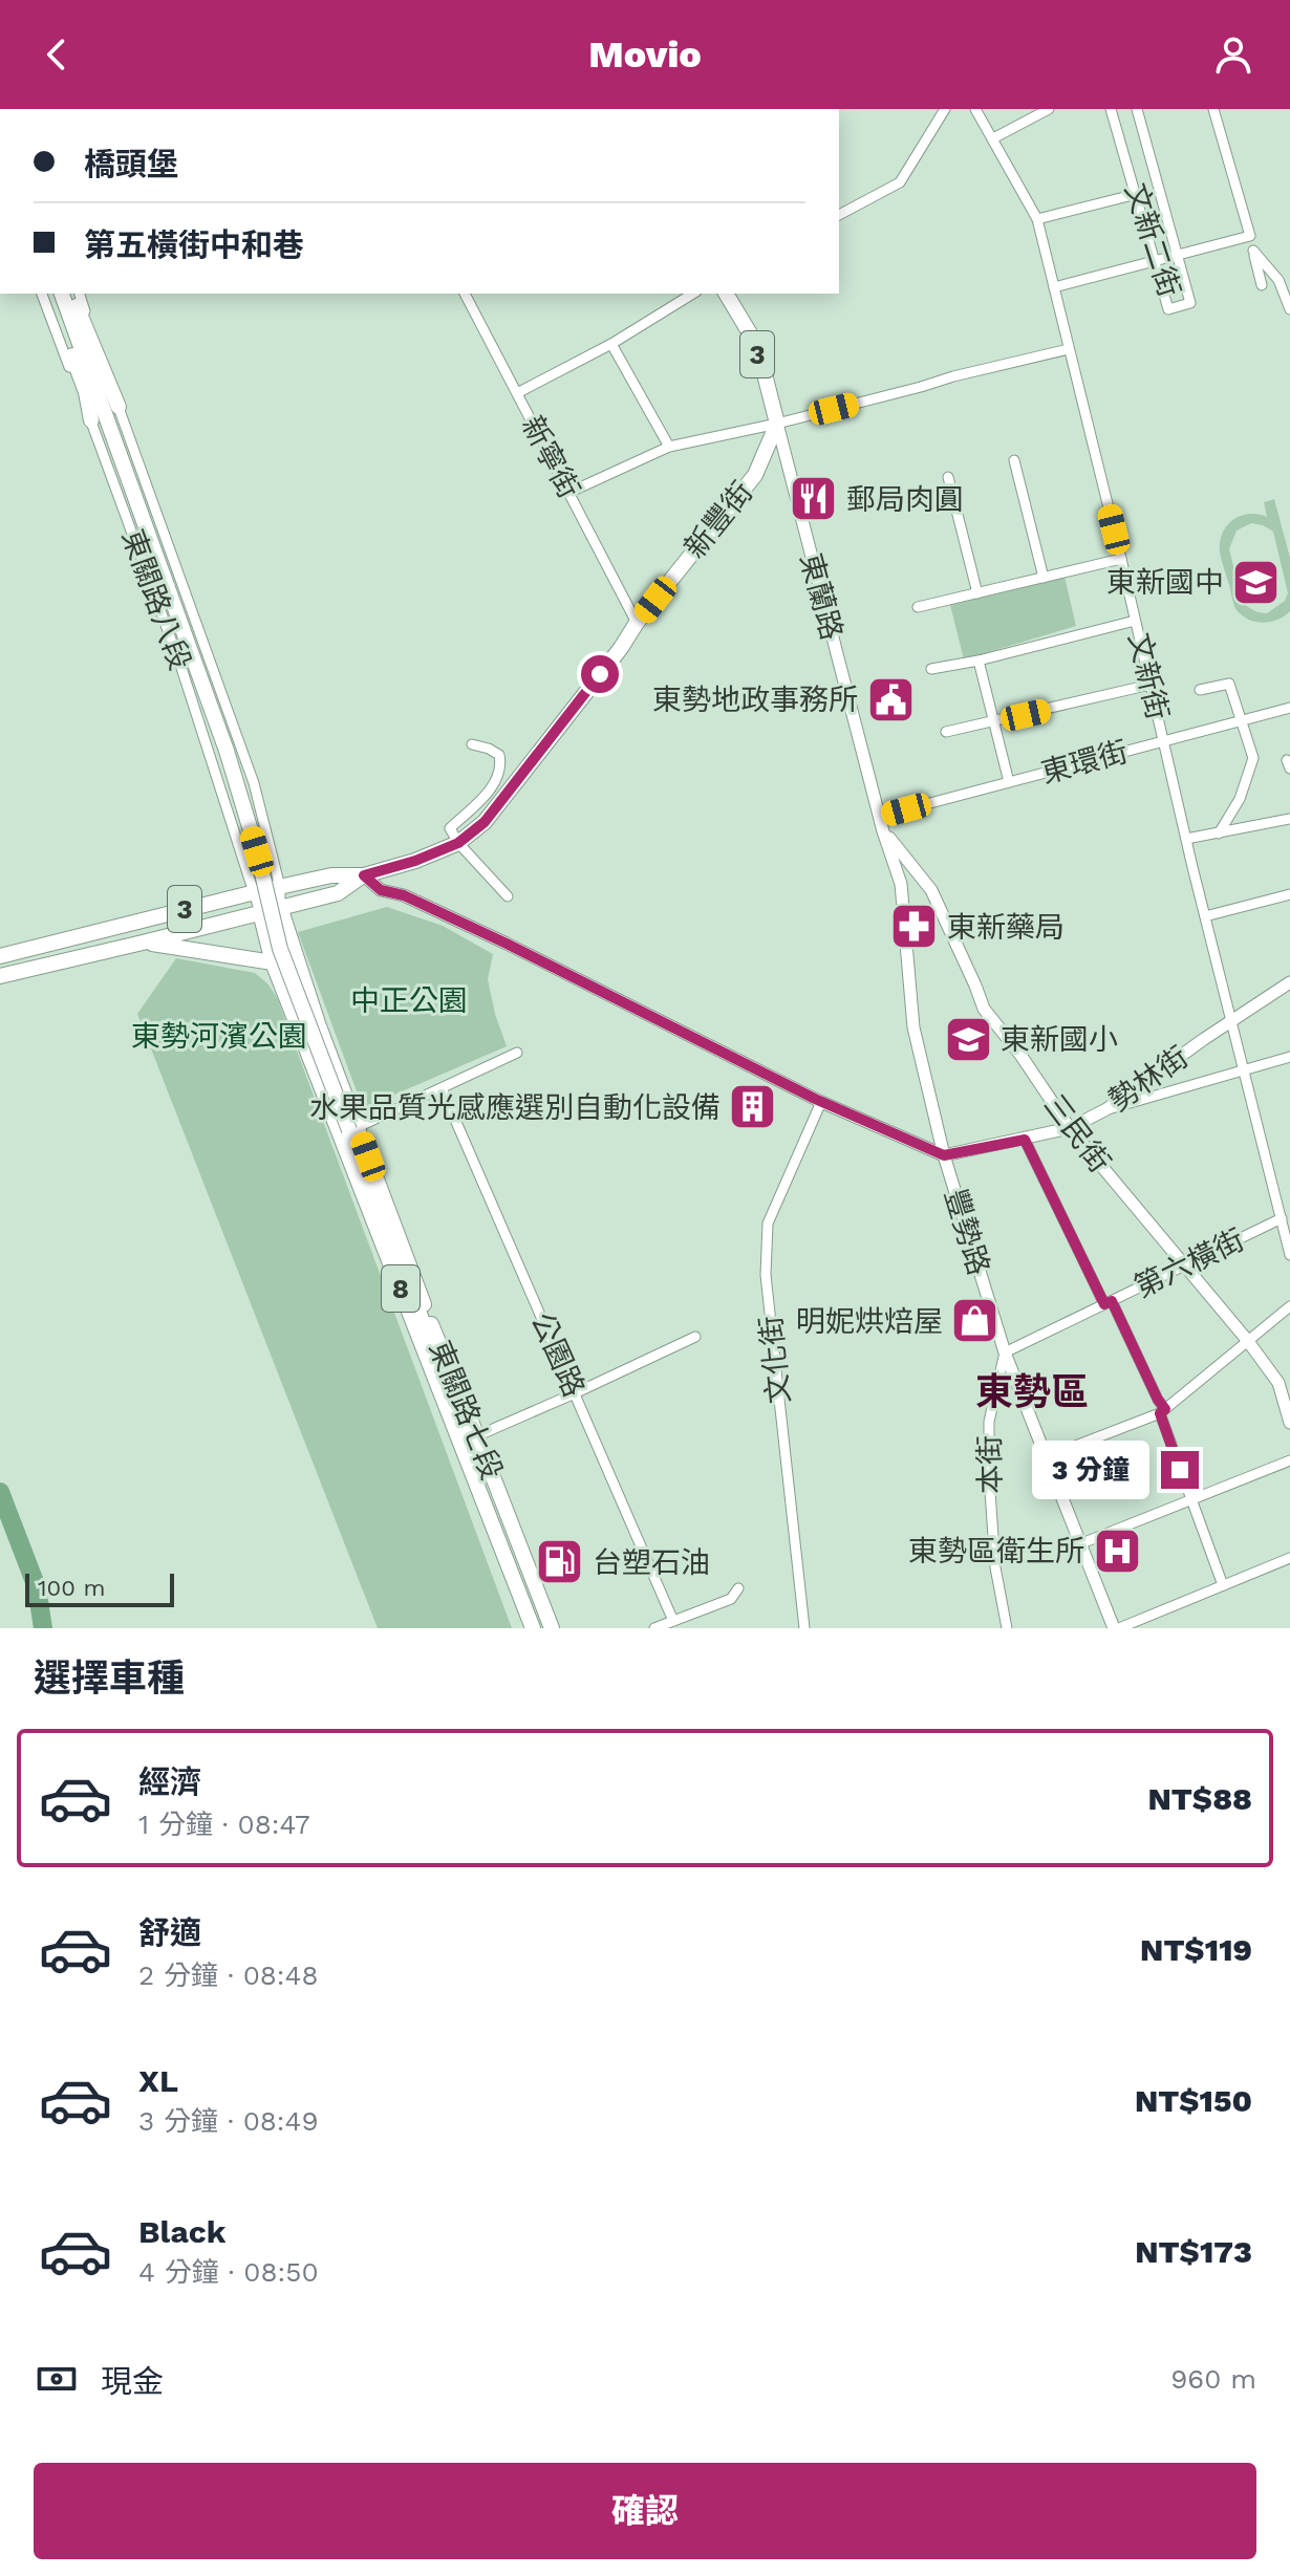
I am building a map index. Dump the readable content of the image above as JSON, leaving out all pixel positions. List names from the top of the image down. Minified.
{"streets":{"main road":["3","新豐街","東蘭路","8","東關路七段"],"street":["文新二街","新寧街","東關路八段","文新街","東環街","勢林街","三民街","豐勢路","第六橫街","公園路","文化街","本街"]},"crossings":[["3","新豐街"],["3","東關路八段"],["3","豐勢路"],["3","東關路七段"],["新寧街","新豐街"],["新豐街","東蘭路"],["新豐街","文新街"],["新豐街","豐勢路"],["東蘭路","東環街"],["東蘭路","勢林街"],["東蘭路","三民街"],["東蘭路","豐勢路"],["東關路八段","東關路七段"],["文新街","東環街"],["文新街","勢林街"],["文新街","第六橫街"],["勢林街","三民街"],["勢林街","豐勢路"],["三民街","第六橫街"],["豐勢路","第六橫街"],["豐勢路","文化街"],["豐勢路","本街"],["第六橫街","本街"]],"districts":["東勢區"],"parks":["中正公園","東勢河濱公園"],"places":{"restaurant":["郵局肉圓"],"school or university":["東新國中","東新國小"],"public building":["東勢地政事務所"],"pharmacy":["東新藥局"],"building":["水果品質光感應選別自動化設備"],"shop":["明妮烘焙屋"],"hospital":["東勢區衛生所"],"fuel station":["台塑石油"]},"scale_bar":"100 m","page":{"header":"Movio","banner":["橋頭堡","第五橫街中和巷"],"bubble":"3 分鐘","scale":"100 m","heading":"選擇車種","list":[{"name":"經濟","note":"1 分鐘 · 08:47","value":"NT$88"},{"name":"舒適","note":"2 分鐘 · 08:48","value":"NT$119"},{"name":"XL","note":"3 分鐘 · 08:49","value":"NT$150"},{"name":"Black","note":"4 分鐘 · 08:50","value":"NT$173"}],"pay":["現金","960 m"],"buttons":"確認"}}
